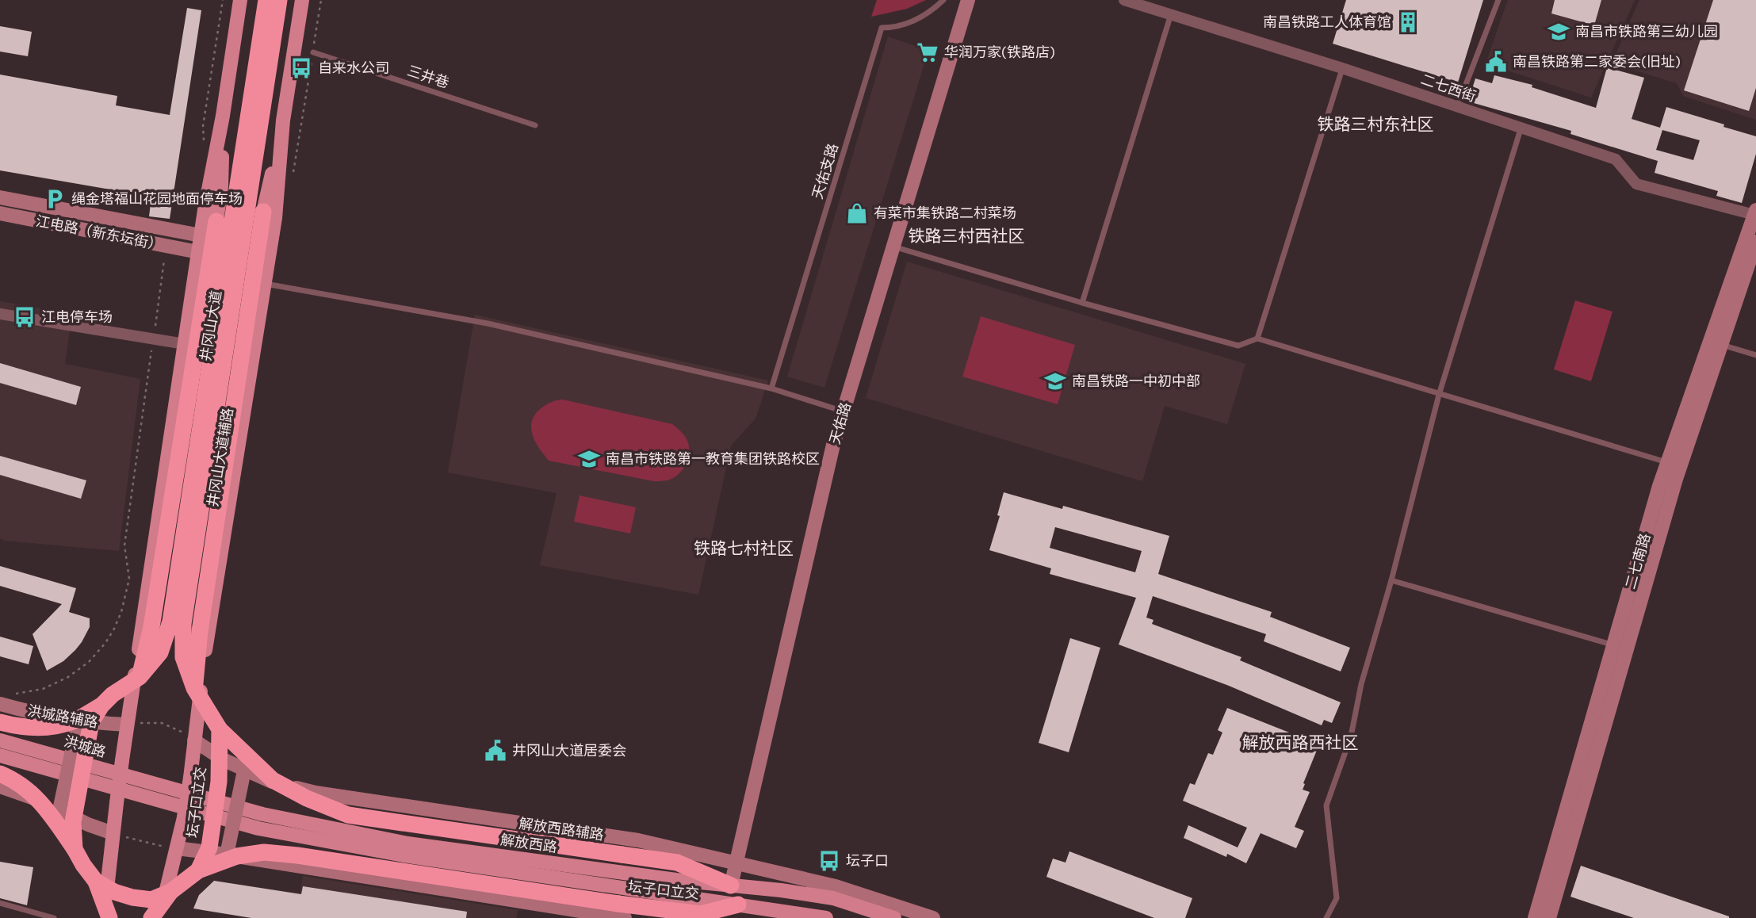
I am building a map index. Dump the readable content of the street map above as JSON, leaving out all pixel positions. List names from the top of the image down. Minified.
{"streets":{"highway":["井冈山大道","坛子口立交"],"main road":["江电路（新东坛街）","天佑路","井冈山大道辅路","二七南路","洪城路辅路","洪城路","解放西路辅路","解放西路"],"street":["二七西街"],"lane":["三井巷","天佑支路"]},"crossings":[["二七西街","二七南路"],["井冈山大道","坛子口立交"],["天佑路","坛子口立交"],["天佑路","解放西路辅路"],["天佑路","解放西路"],["井冈山大道辅路","解放西路辅路"],["洪城路","解放西路"],["坛子口立交","解放西路"]],"districts":["铁路三村东社区","铁路三村西社区","铁路七村社区","解放西路西社区"],"places":{"building":["南昌铁路工人体育馆"],"school or university":["南昌市铁路第三幼儿园","南昌铁路一中初中部","南昌市铁路第一教育集团铁路校区"],"supermarket":["华润万家(铁路店)"],"public building":["南昌铁路第二家委会(旧址)","井冈山大道居委会"],"bus stop":["自来水公司","江电停车场","坛子口"],"parking":["绳金塔福山花园地面停车场"],"shop":["有菜市集铁路二村菜场"]}}
